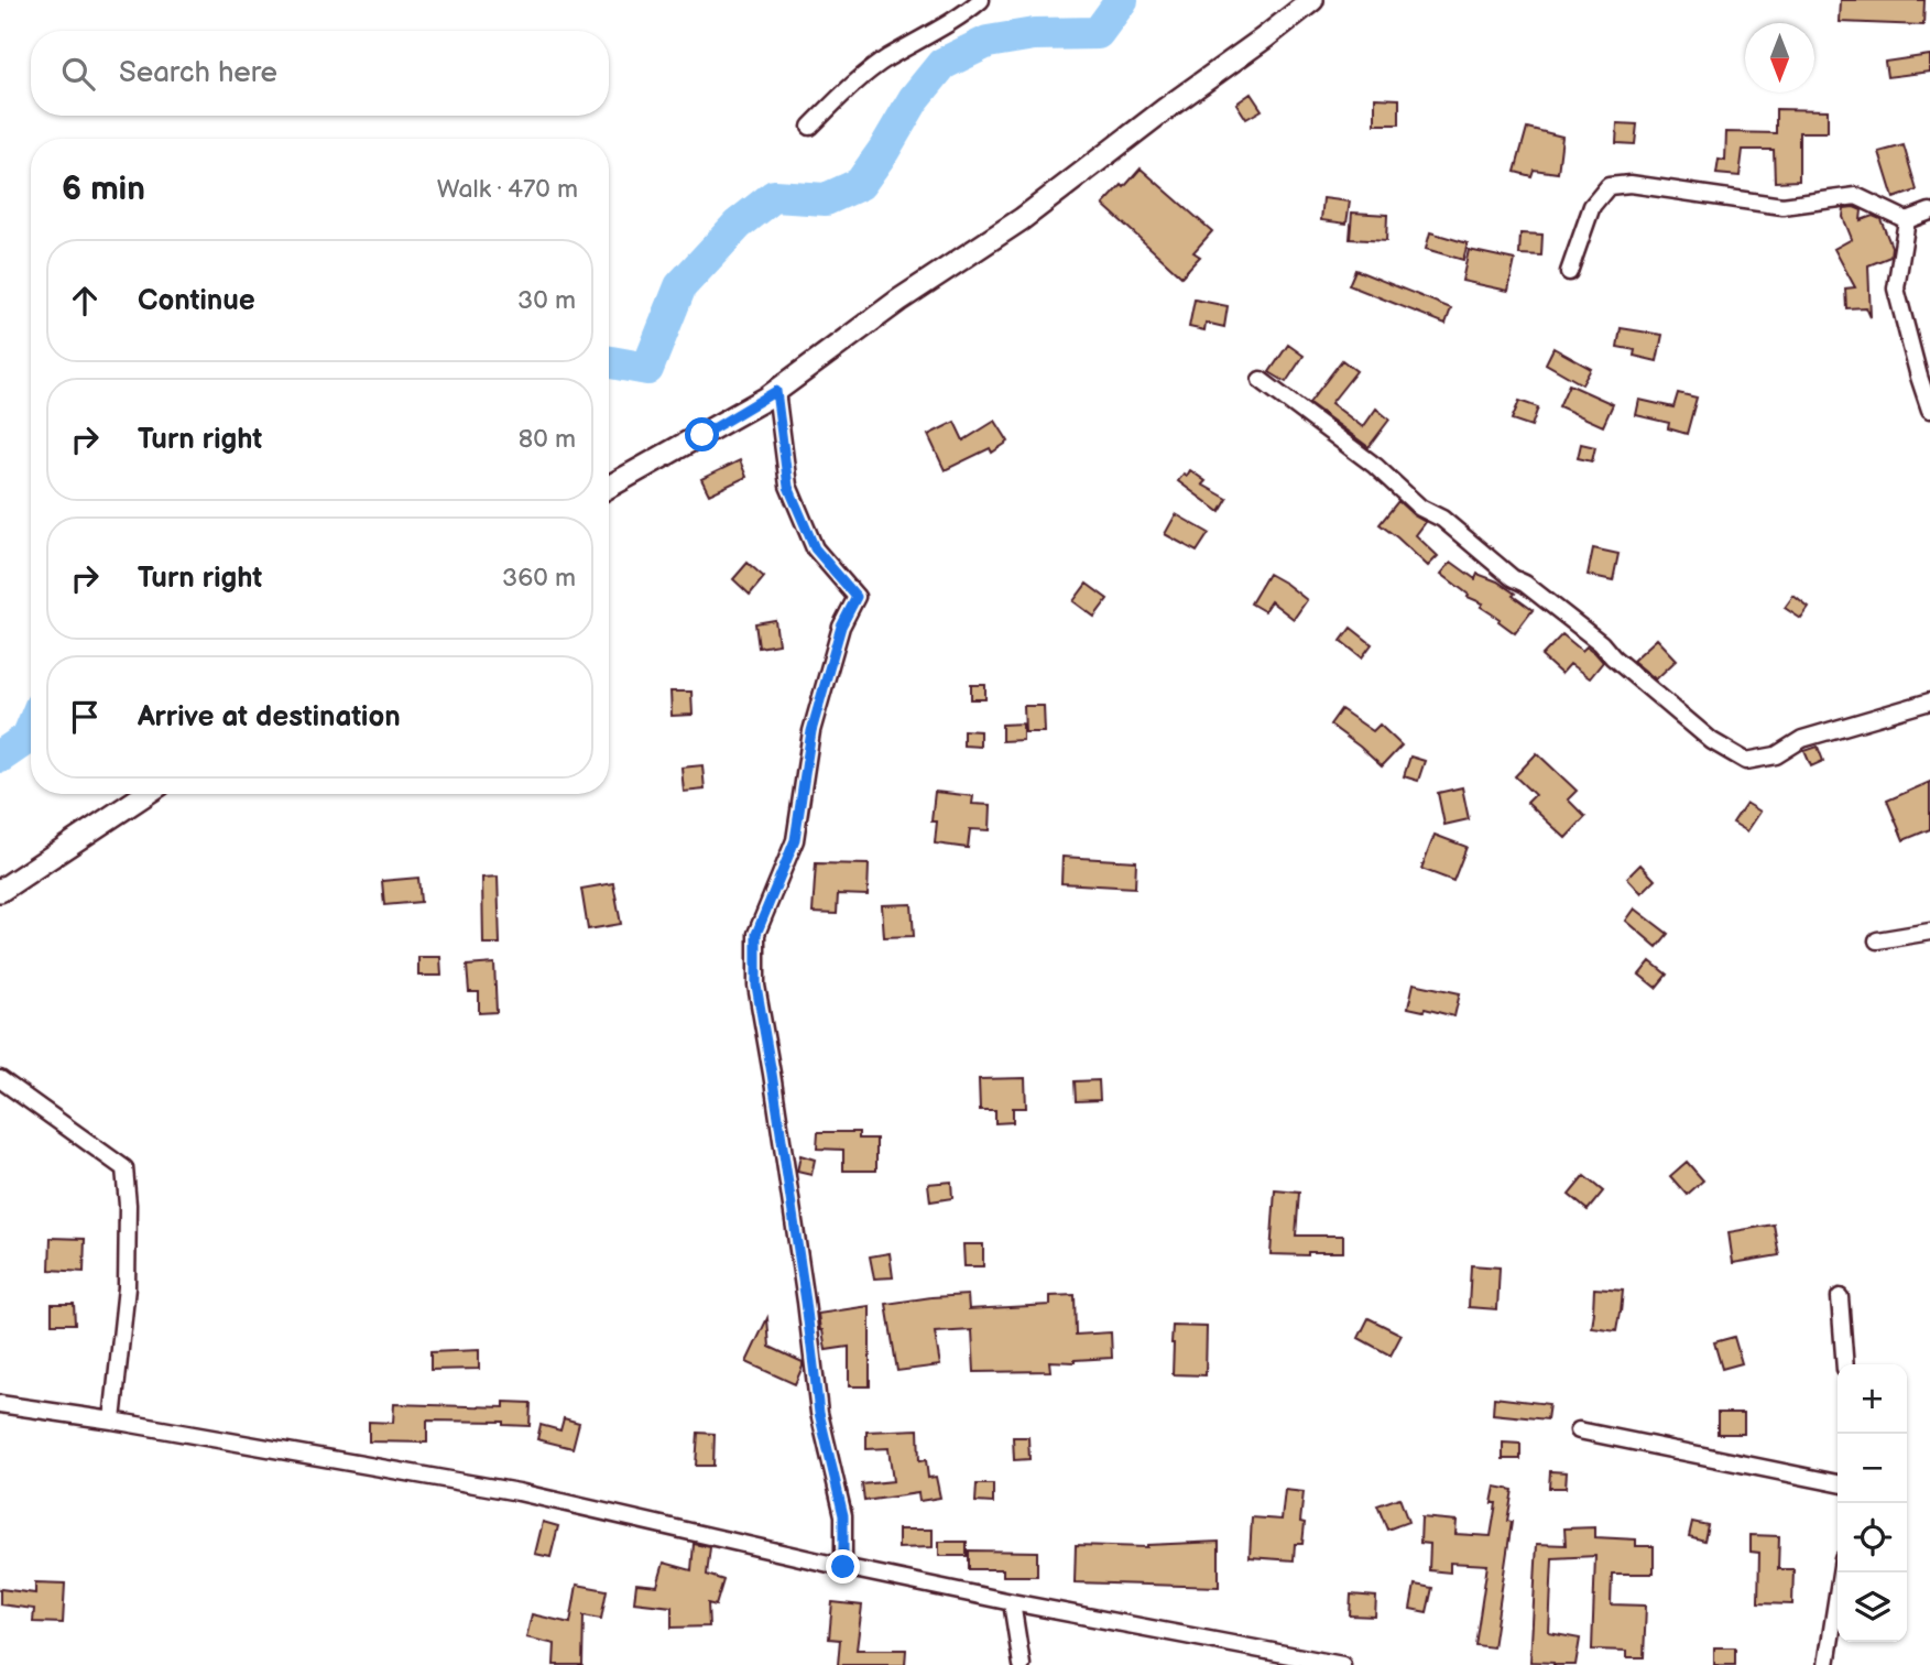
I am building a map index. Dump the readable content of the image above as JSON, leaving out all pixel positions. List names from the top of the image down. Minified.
{"north":"bottom","page":{"search":"Search here","heading":["6 min","Walk · 470 m"],"list":[["Continue","30 m"],["Turn right","80 m"],["Turn right","360 m"],"Arrive at destination"],"map_buttons":["+","−"]}}
